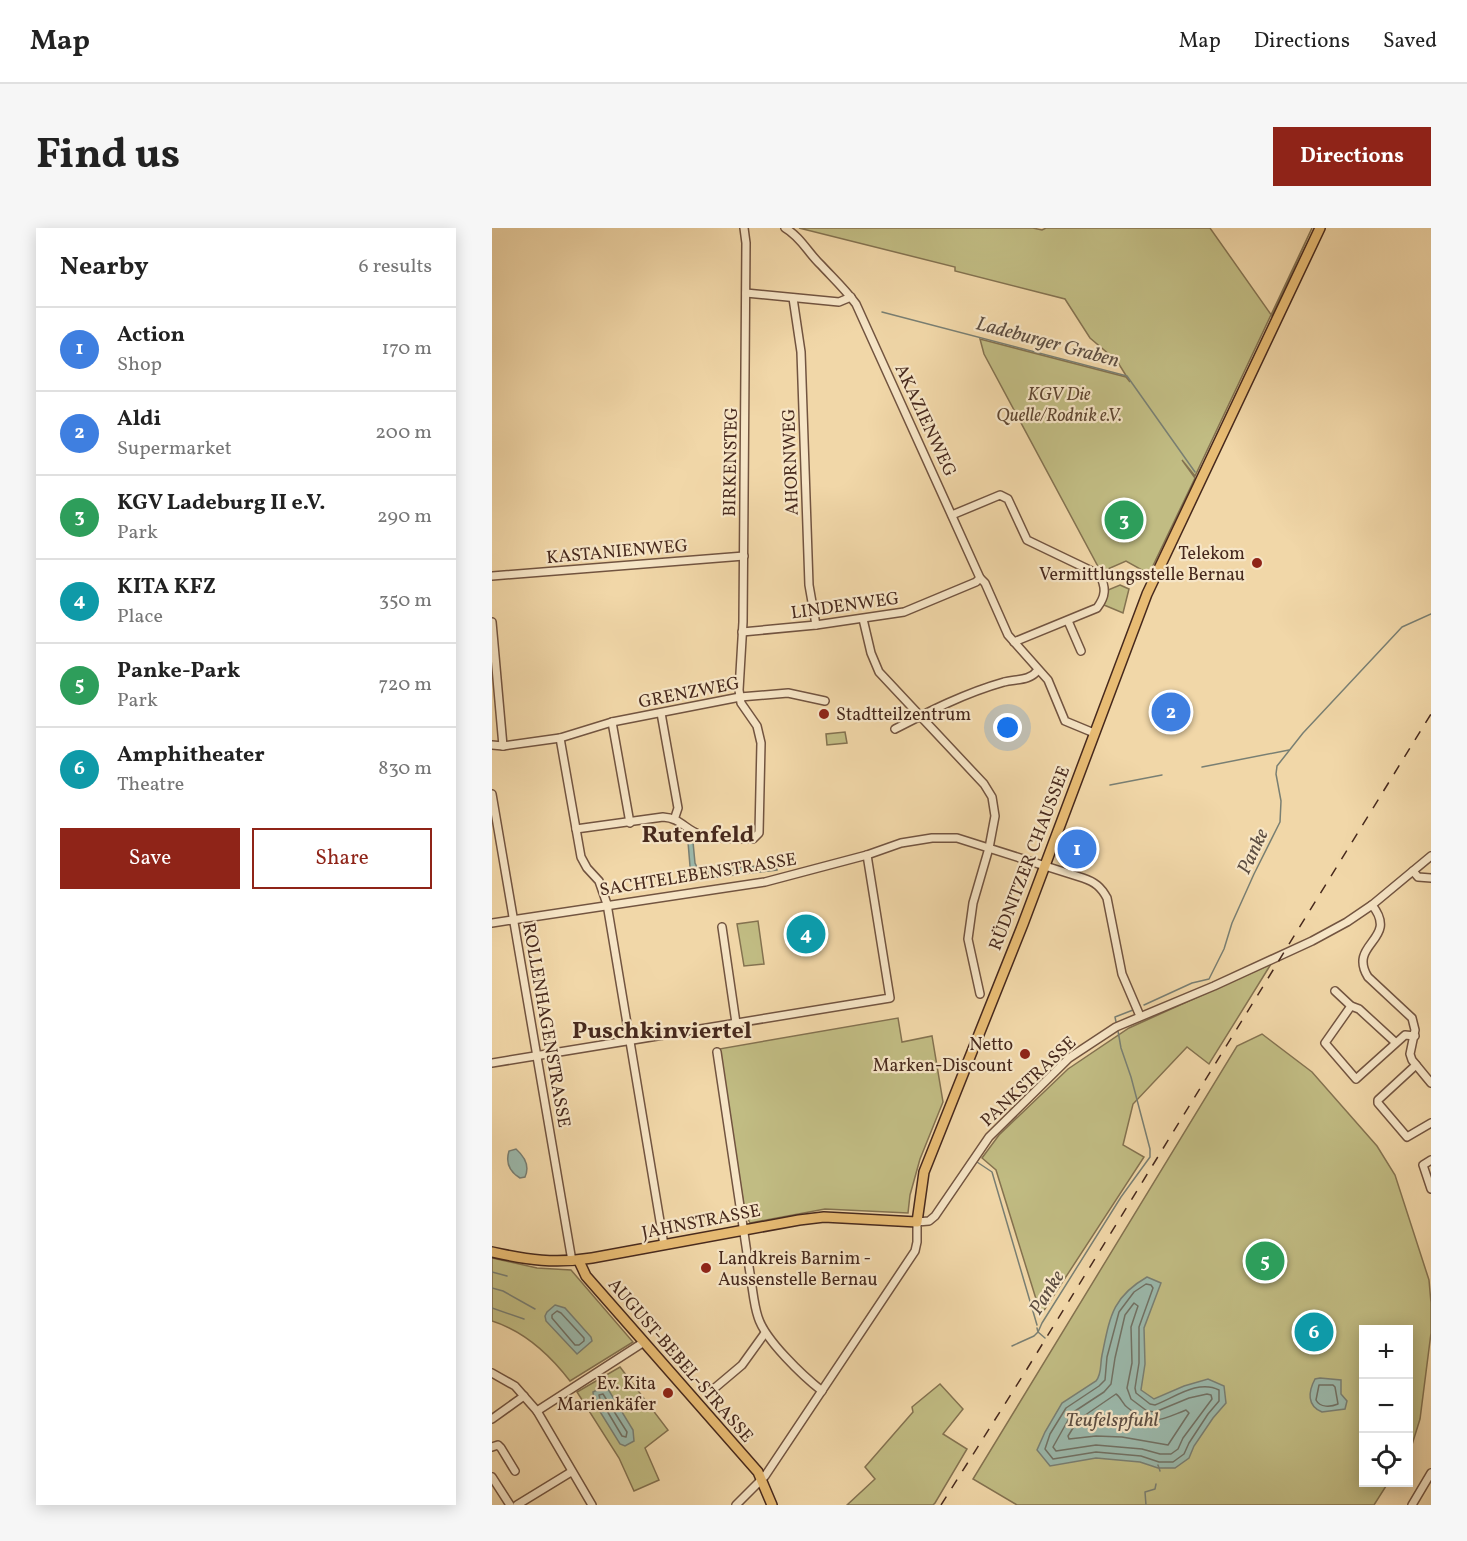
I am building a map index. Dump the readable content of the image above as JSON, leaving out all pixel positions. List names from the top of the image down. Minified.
{"streets":{"main road":["RÜDNITZER CHAUSSEE","JAHNSTRASSE","AUGUST-BEBEL-STRASSE"],"street":["AKAZIENWEG","BIRKENSTEG","AHORNWEG","KASTANIENWEG","LINDENWEG","GRENZWEG","SACHTELEBENSTRASSE","ROLLENHAGENSTRASSE","PANKSTRASSE"]},"crossings":[["AKAZIENWEG","LINDENWEG"],["AKAZIENWEG","RÜDNITZER CHAUSSEE"],["BIRKENSTEG","KASTANIENWEG"],["BIRKENSTEG","LINDENWEG"],["BIRKENSTEG","GRENZWEG"],["AHORNWEG","LINDENWEG"],["RÜDNITZER CHAUSSEE","SACHTELEBENSTRASSE"],["RÜDNITZER CHAUSSEE","PANKSTRASSE"],["RÜDNITZER CHAUSSEE","JAHNSTRASSE"],["SACHTELEBENSTRASSE","ROLLENHAGENSTRASSE"],["SACHTELEBENSTRASSE","PANKSTRASSE"],["ROLLENHAGENSTRASSE","JAHNSTRASSE"],["ROLLENHAGENSTRASSE","AUGUST-BEBEL-STRASSE"],["PANKSTRASSE","JAHNSTRASSE"],["JAHNSTRASSE","AUGUST-BEBEL-STRASSE"]],"districts":["Rutenfeld","Puschkinviertel"],"water":["Ladeburger Graben","Panke","Teufelspfuhl"],"parks":["KGV Die Quelle/Rodnik e.V."],"places":["Telekom Vermittlungsstelle Bernau","Stadtteilzentrum","Netto Marken-Discount","Landkreis Barnim - Aussenstelle Bernau","Ev. Kita Marienkäfer"],"page":{"header":"Map","nav":["Map","Directions","Saved"],"title":"Find us","buttons":["Directions",["Save","Share"]],"heading":["Nearby","6 results"],"list":[{"mark":"1","name":"Action","note":"Shop","value":"170 m"},{"mark":"2","name":"Aldi","note":"Supermarket","value":"200 m"},{"mark":"3","name":"KGV Ladeburg II e.V.","note":"Park","value":"290 m"},{"mark":"4","name":"KITA KFZ","note":"Place","value":"350 m"},{"mark":"5","name":"Panke-Park","note":"Park","value":"720 m"},{"mark":"6","name":"Amphitheater","note":"Theatre","value":"830 m"}],"pins":["3","2","1","4","5","6"],"map_buttons":["+","−"]}}
